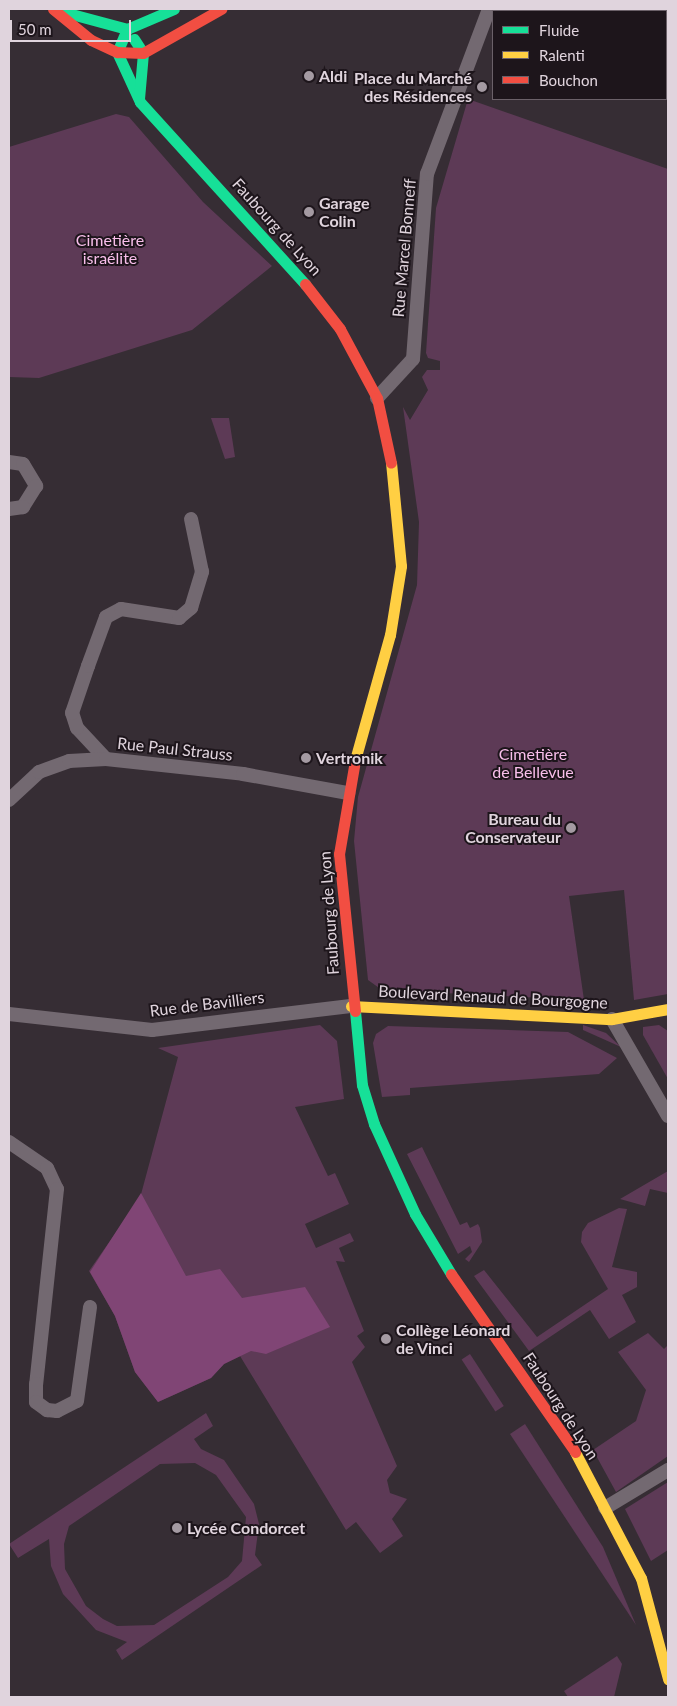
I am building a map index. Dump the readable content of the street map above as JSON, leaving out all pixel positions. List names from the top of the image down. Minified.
{"streets":{"street":["Faubourg de Lyon","Rue Marcel Bonneff","Rue Paul Strauss","Boulevard Renaud de Bourgogne","Rue de Bavilliers"]},"crossings":[["Faubourg de Lyon","Rue Marcel Bonneff"],["Faubourg de Lyon","Rue Paul Strauss"],["Faubourg de Lyon","Boulevard Renaud de Bourgogne"],["Faubourg de Lyon","Rue de Bavilliers"],["Boulevard Renaud de Bourgogne","Rue de Bavilliers"]],"parks":["Cimetière israélite","Cimetière de Bellevue"],"places":["Aldi","Place du Marché des Résidences","Garage Colin","Vertronik","Bureau du Conservateur","Collège Léonard de Vinci","Lycée Condorcet"],"legend":["Fluide","Ralenti","Bouchon"],"scale_bar":"50 m"}
